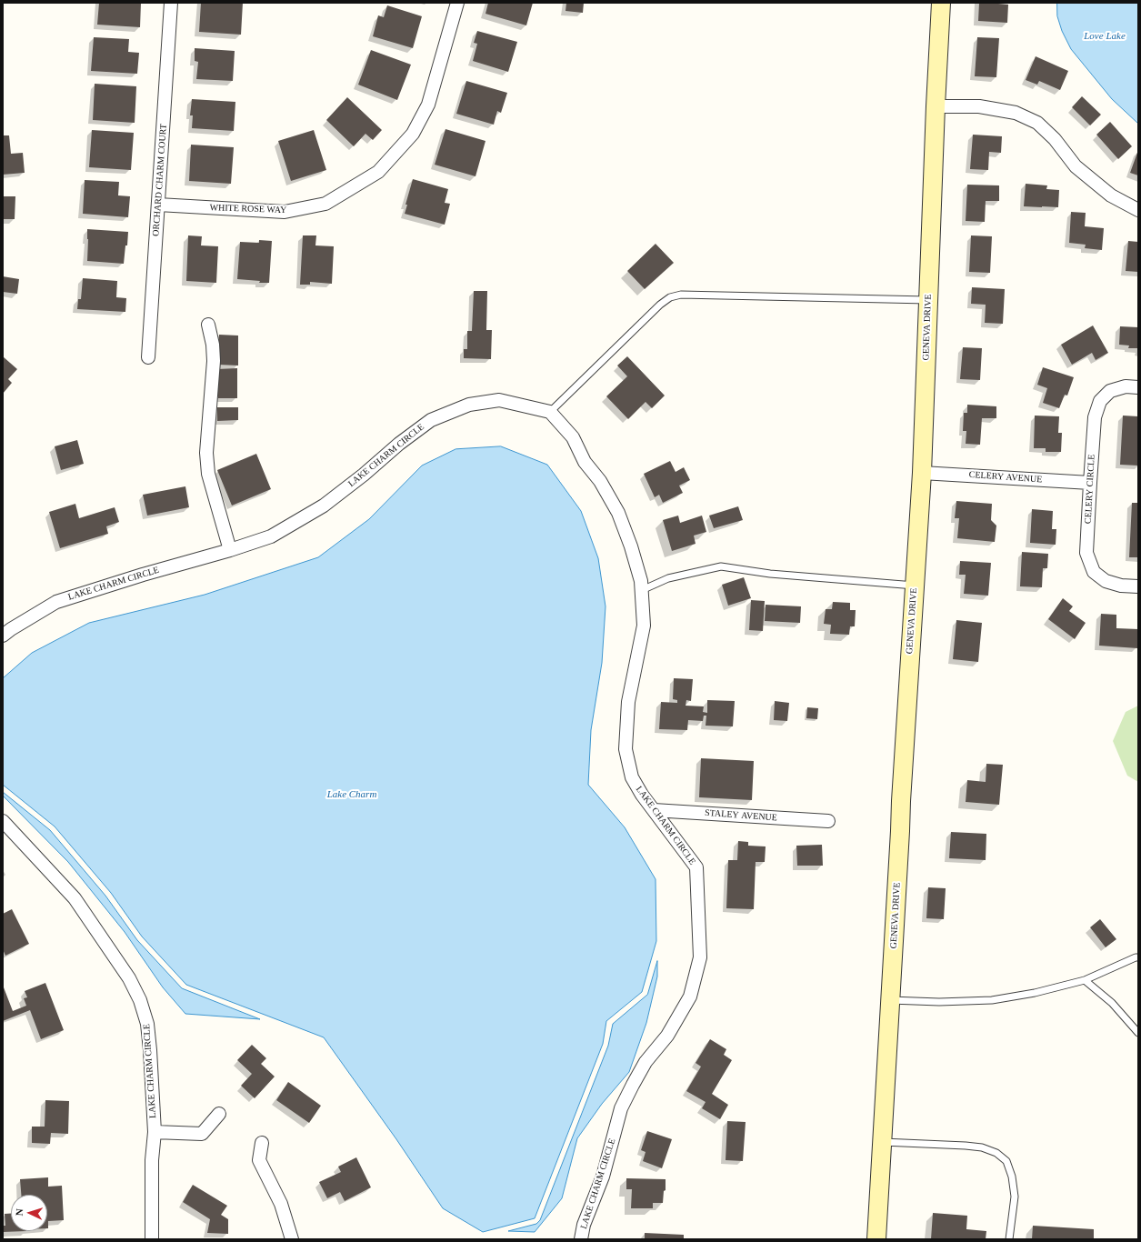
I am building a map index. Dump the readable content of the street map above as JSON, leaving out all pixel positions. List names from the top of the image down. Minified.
{"streets":{"main road":["GENEVA DRIVE"],"street":["ORCHARD CHARM COURT","WHITE ROSE WAY","LAKE CHARM CIRCLE","CELERY AVENUE","CELERY CIRCLE","STALEY AVENUE"]},"crossings":[["ORCHARD CHARM COURT","WHITE ROSE WAY"],["GENEVA DRIVE","CELERY AVENUE"],["LAKE CHARM CIRCLE","STALEY AVENUE"],["CELERY AVENUE","CELERY CIRCLE"]],"water":["Love Lake","Lake Charm"],"north":"left"}
